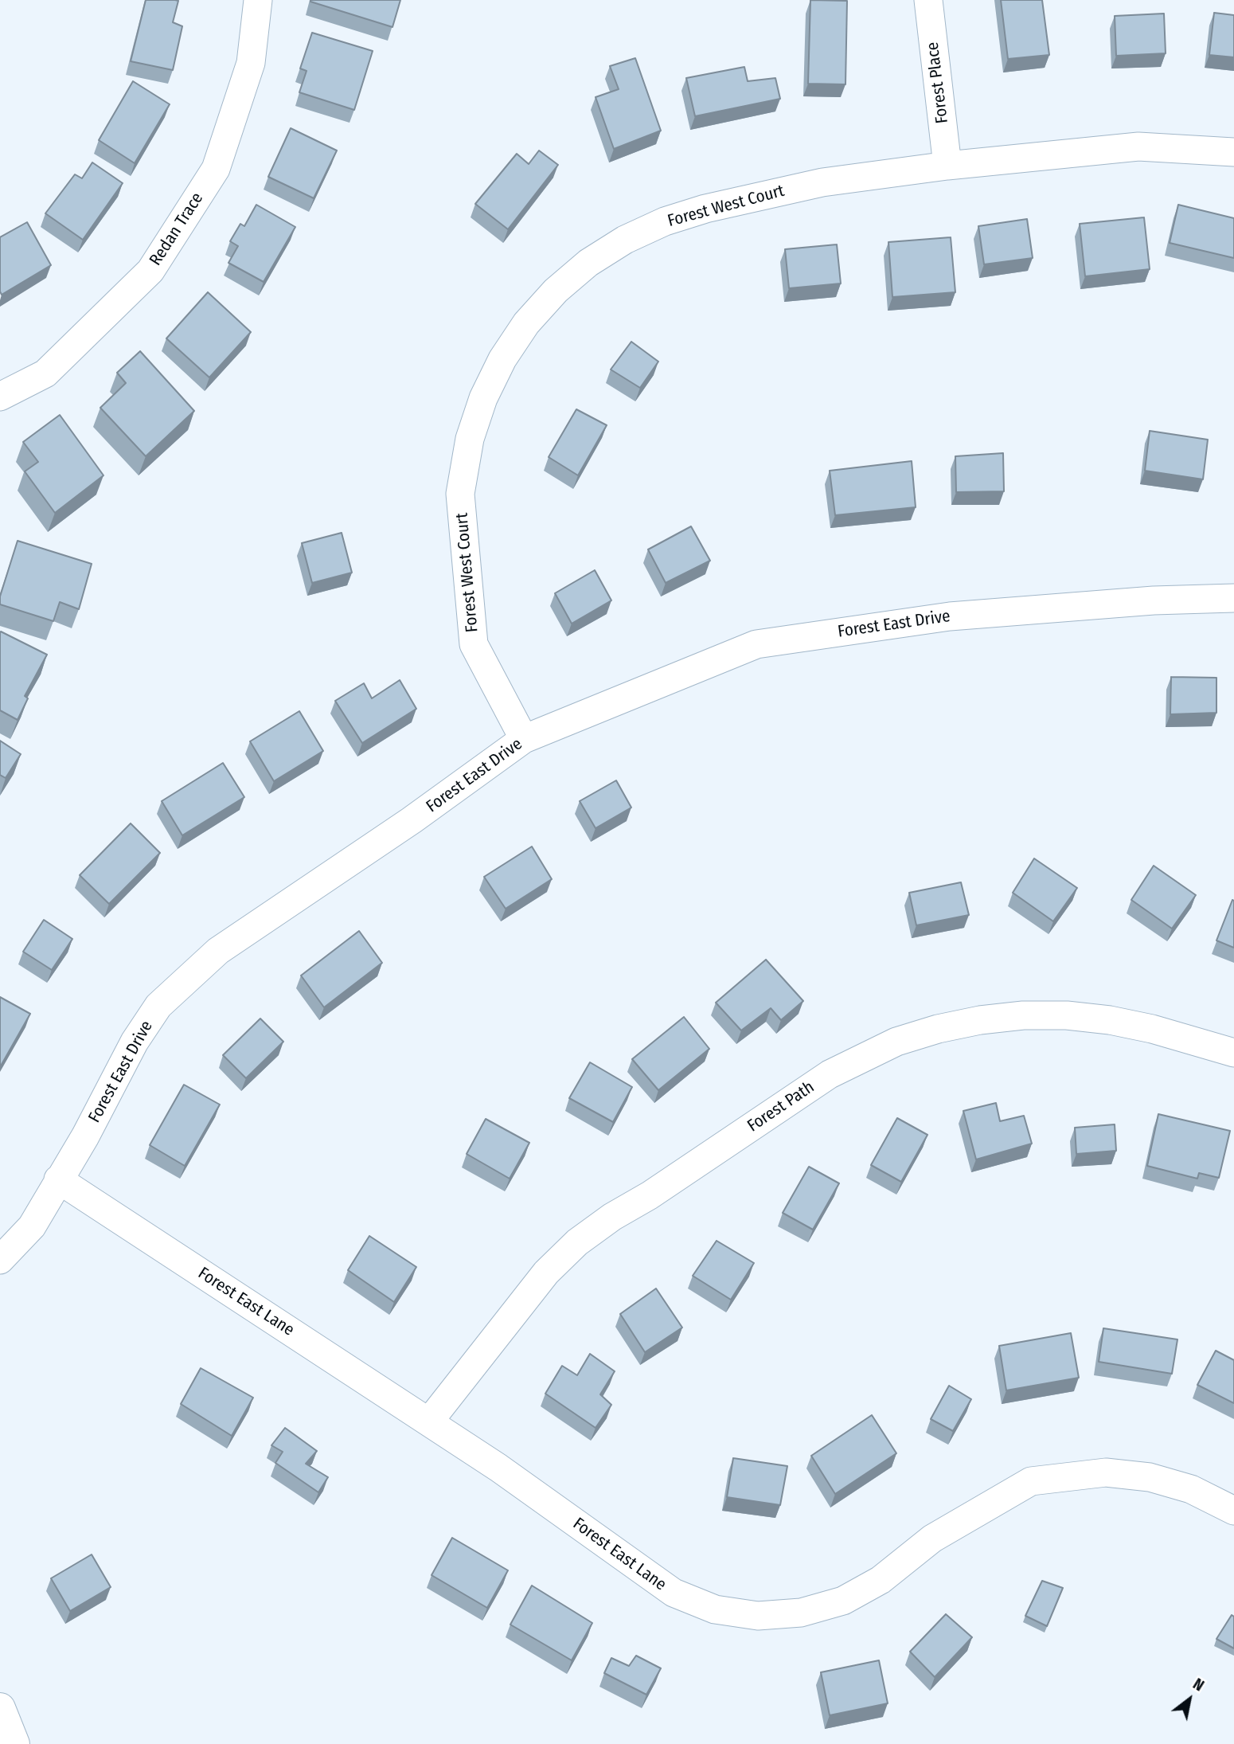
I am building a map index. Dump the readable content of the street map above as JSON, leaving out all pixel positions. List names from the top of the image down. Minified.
{"streets":{"street":["Forest Place","Forest West Court","Redan Trace","Forest East Drive","Forest Path","Forest East Lane"]},"crossings":[["Forest Place","Forest West Court"],["Forest West Court","Forest East Drive"],["Forest East Drive","Forest East Lane"],["Forest Path","Forest East Lane"]],"north":"top right"}
